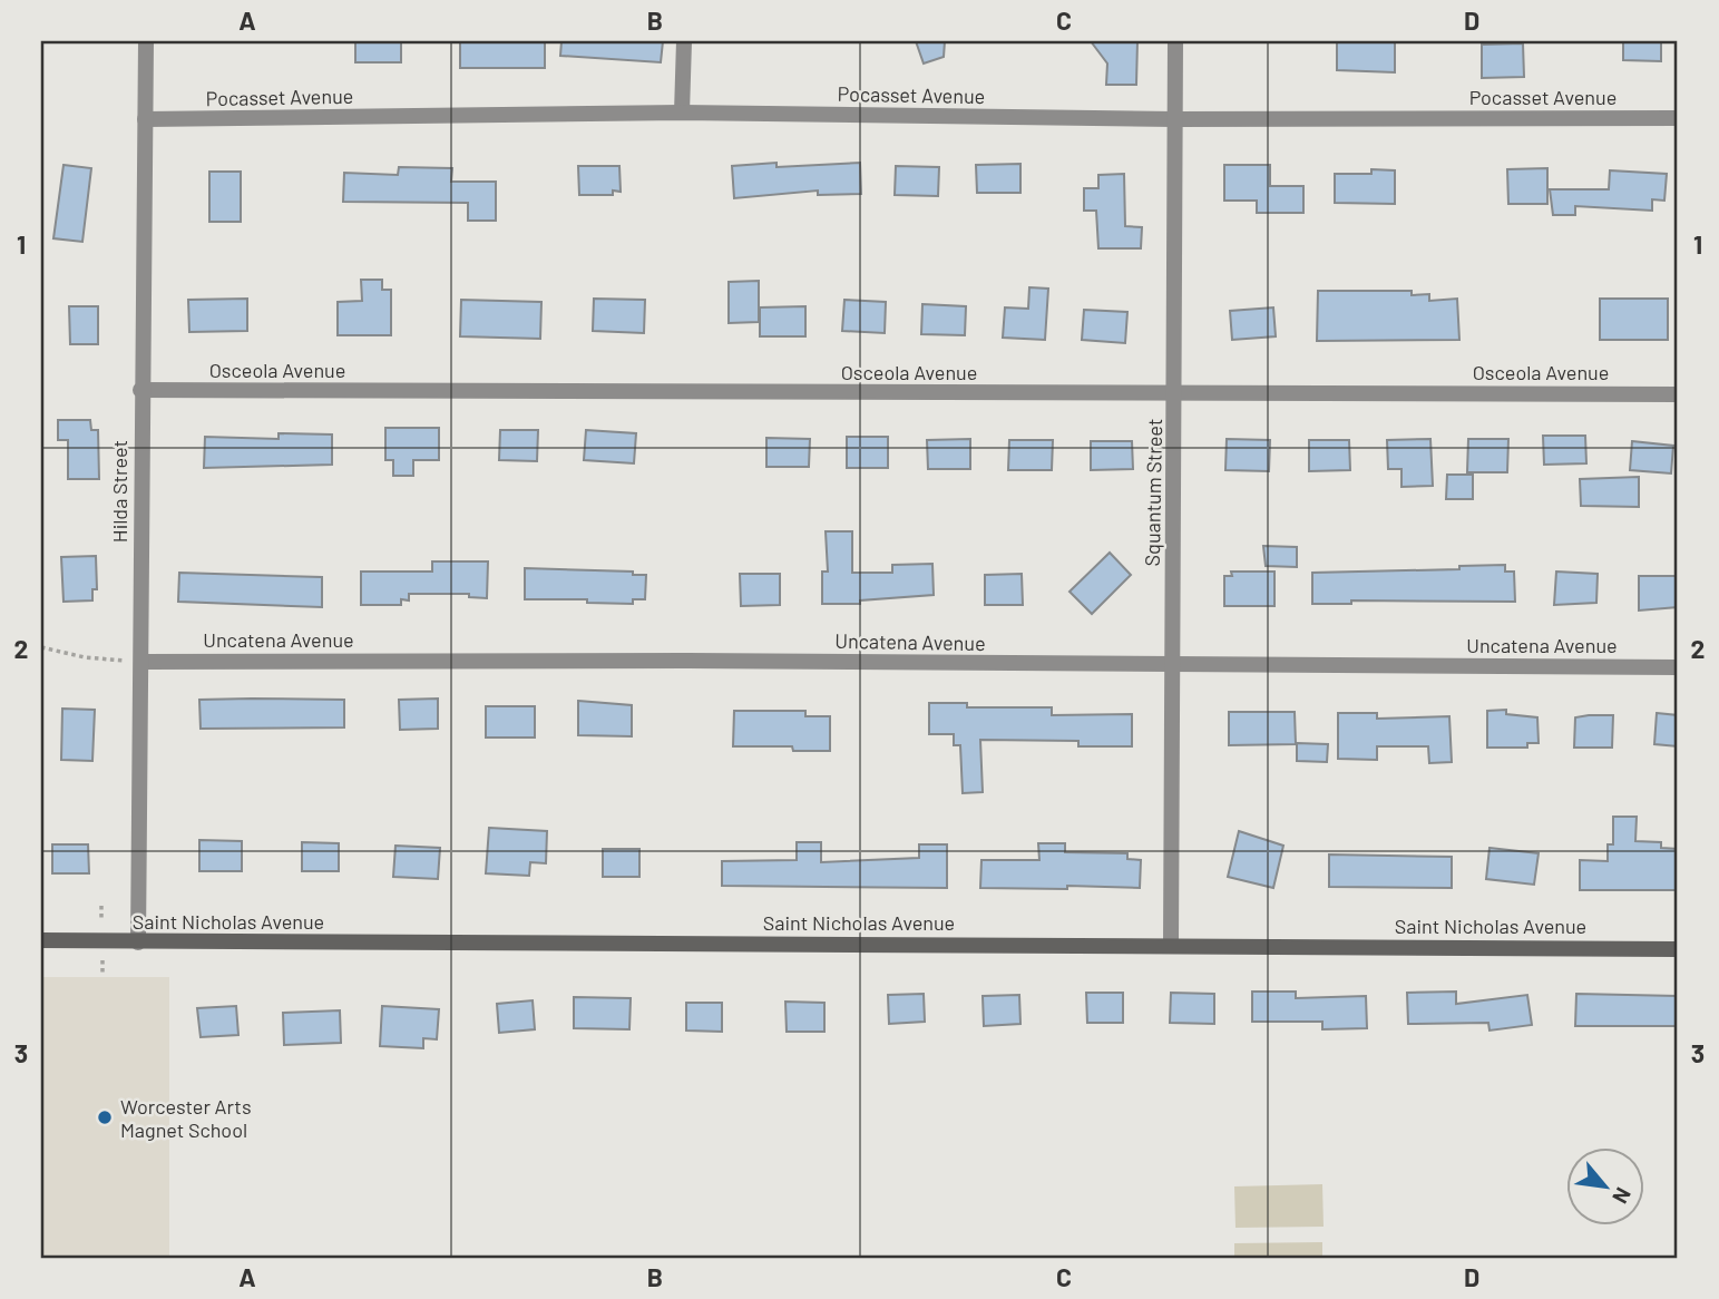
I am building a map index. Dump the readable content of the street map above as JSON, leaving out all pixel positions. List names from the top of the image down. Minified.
{"streets":{"street":["Pocasset Avenue","Osceola Avenue","Hilda Street","Squantum Street","Uncatena Avenue","Saint Nicholas Avenue"]},"crossings":[["Pocasset Avenue","Hilda Street"],["Pocasset Avenue","Squantum Street"],["Osceola Avenue","Hilda Street"],["Osceola Avenue","Squantum Street"],["Hilda Street","Uncatena Avenue"],["Hilda Street","Saint Nicholas Avenue"],["Squantum Street","Uncatena Avenue"],["Squantum Street","Saint Nicholas Avenue"]],"places":["Worcester Arts Magnet School"],"north":"bottom right","grid":{"columns":["A","B","C","D"],"rows":["1","2","3"]}}
